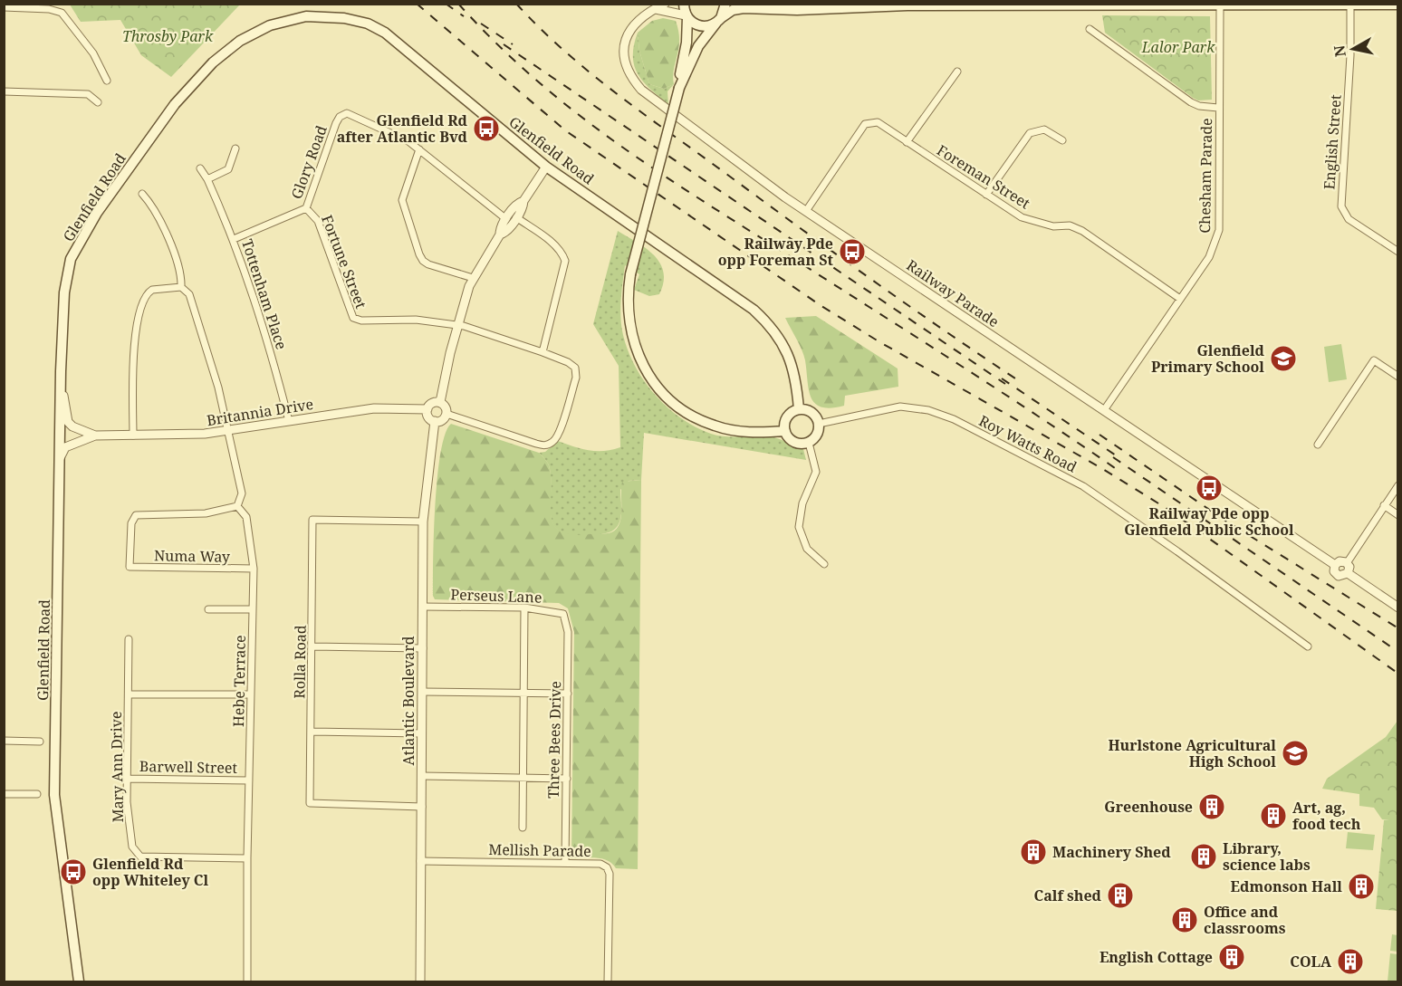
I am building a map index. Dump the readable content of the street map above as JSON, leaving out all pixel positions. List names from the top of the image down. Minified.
{"streets":{"main road":["Glenfield Road"],"street":["English Street","Glory Road","Chesham Parade","Foreman Street","Fortune Street","Railway Parade","Tottenham Place","Britannia Drive","Roy Watts Road","Numa Way","Perseus Lane","Rolla Road","Hebe Terrace","Atlantic Boulevard","Three Bees Drive","Mary Ann Drive","Barwell Street","Mellish Parade"]},"crossings":[["Glenfield Road","Britannia Drive"],["Glenfield Road","Roy Watts Road"],["Glory Road","Fortune Street"],["Glory Road","Tottenham Place"],["Chesham Parade","Foreman Street"],["Chesham Parade","Railway Parade"],["Foreman Street","Railway Parade"],["Tottenham Place","Britannia Drive"],["Britannia Drive","Atlantic Boulevard"],["Numa Way","Hebe Terrace"],["Perseus Lane","Atlantic Boulevard"],["Perseus Lane","Three Bees Drive"],["Rolla Road","Atlantic Boulevard"],["Hebe Terrace","Mary Ann Drive"],["Hebe Terrace","Barwell Street"],["Atlantic Boulevard","Mellish Parade"],["Three Bees Drive","Mellish Parade"],["Mary Ann Drive","Barwell Street"]],"parks":["Throsby Park","Lalor Park"],"places":{"bus stop":["Glenfield Rd after Atlantic Bvd","Railway Pde opp Foreman St","Railway Pde opp Glenfield Public School","Glenfield Rd opp Whiteley Cl"],"school or university":["Glenfield Primary School","Hurlstone Agricultural High School"],"building":["Greenhouse","Art, ag, food tech","Machinery Shed","Library, science labs","Edmonson Hall","Calf shed","Office and classrooms","English Cottage","COLA"]},"north":"left"}
